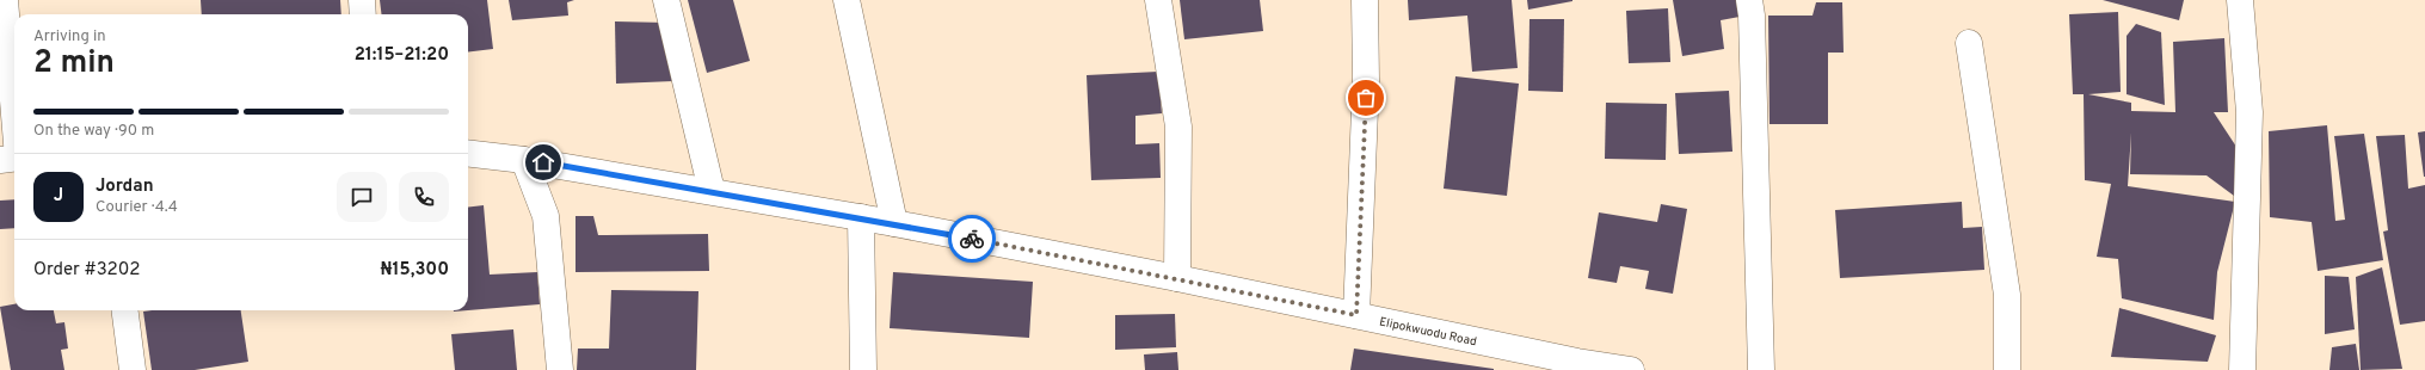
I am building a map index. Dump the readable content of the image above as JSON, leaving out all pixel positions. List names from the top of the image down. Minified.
{"streets":{"street":["Elipokwuodu Road"]},"page":{"heading":["2 min","Arriving in","21:15–21:20"],"panel":["Jordan","Courier · 4.4","Order #3202","₦15,300"],"bar":"On the way · 90 m","round":"J"}}
